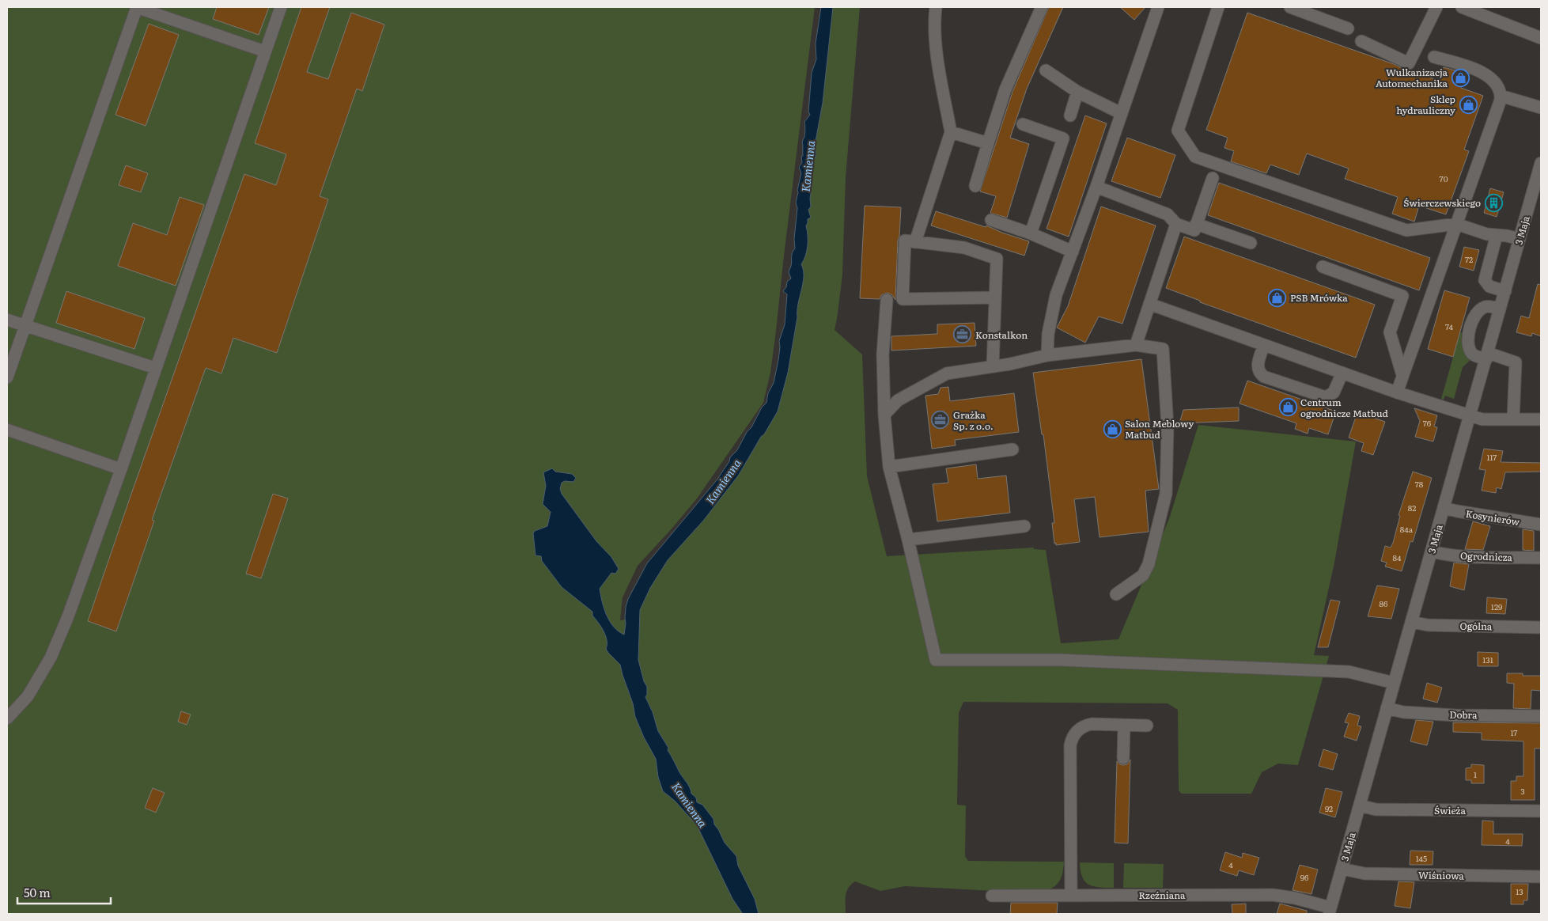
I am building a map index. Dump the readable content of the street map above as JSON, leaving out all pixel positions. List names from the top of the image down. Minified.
{"streets":{"street":["3 Maja","Kosynierów","Ogrodnicza","Ogólna","Dobra","Świeża","Wiśniowa","Rzeźniana"]},"crossings":[["3 Maja","Kosynierów"],["3 Maja","Ogrodnicza"],["3 Maja","Ogólna"],["3 Maja","Dobra"],["3 Maja","Świeża"],["3 Maja","Wiśniowa"],["3 Maja","Rzeźniana"]],"water":["Kamienna"],"places":{"shop":["Wulkanizacja Automechanika","Sklep hydrauliczny","PSB Mrówka","Centrum ogrodnicze Matbud","Salon Meblowy Matbud"],"building":["Świerczewskiego"],"office":["Konstalkon","Grażka Sp. z o.o."]},"house_numbers":["70","72","74","76","117","78","82","84a","84","86","129","131","17","1","3","92","4","145","4","96","13"],"scale_bar":"50 m"}
